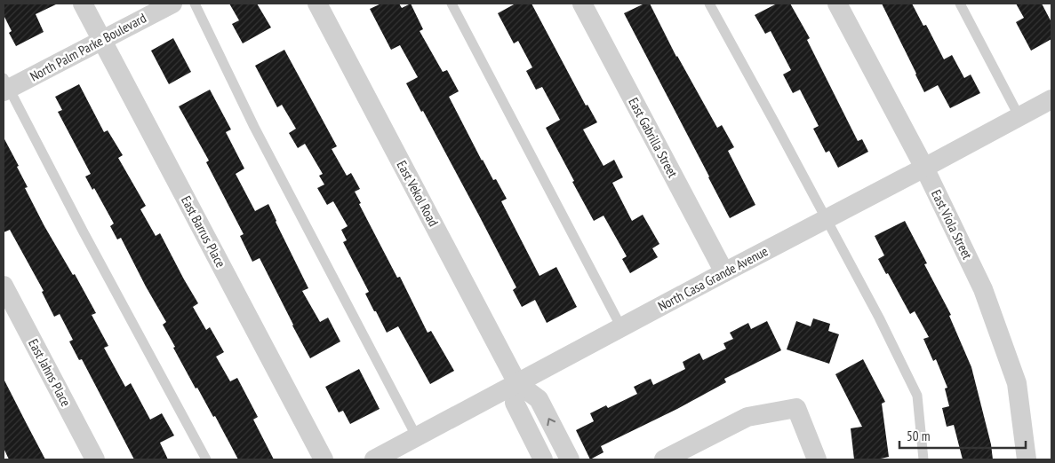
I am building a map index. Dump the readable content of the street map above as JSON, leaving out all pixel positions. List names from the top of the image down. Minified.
{"streets":{"street":["North Palm Parke Boulevard","East Gabrilla Street","East Vekol Road","East Viola Street","East Barrus Place","North Casa Grande Avenue","East Jahns Place"]},"crossings":[["North Palm Parke Boulevard","East Barrus Place"],["East Gabrilla Street","North Casa Grande Avenue"],["East Vekol Road","North Casa Grande Avenue"],["East Viola Street","North Casa Grande Avenue"]],"scale_bar":"50 m"}
